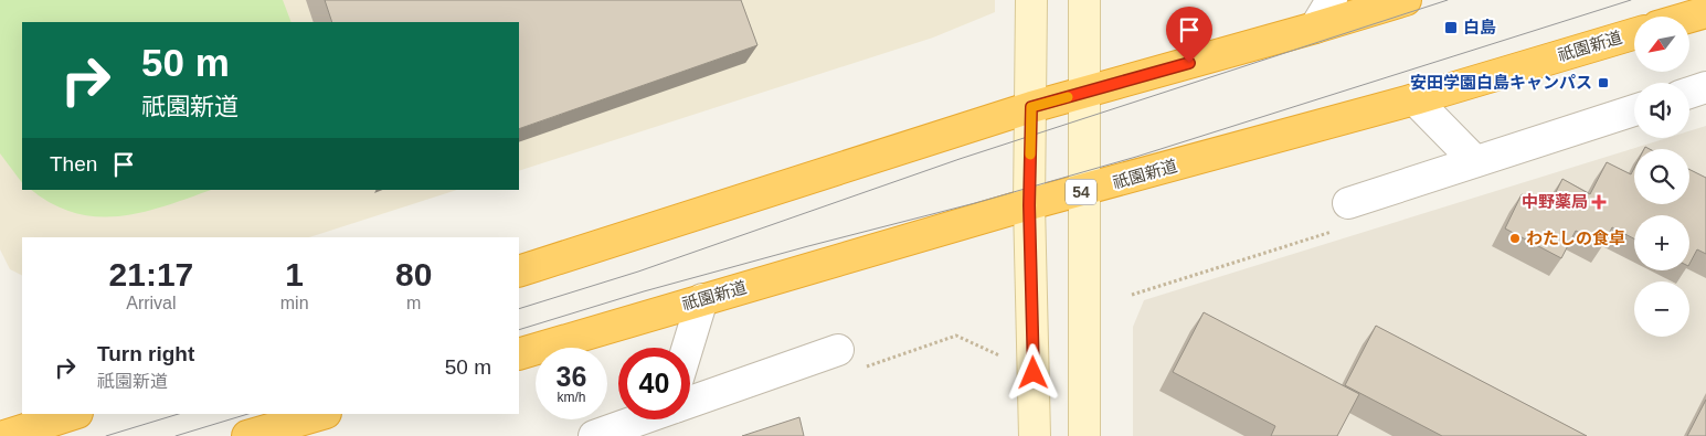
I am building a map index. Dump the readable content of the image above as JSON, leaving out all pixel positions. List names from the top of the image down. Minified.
{"streets":{"highway":["祇園新道","54"]},"places":{"transit":["白島","安田学園白島キャンパス"],"health":["中野薬局"],"other":["わたしの食卓"]},"north":"bottom left","page":{"map_buttons":["+","−"],"turn":["50 m","祇園新道"],"then":"Then","eta":["21:17","Arrival","1","min","80","m"],"list":[{"name":"Turn right","note":"祇園新道","value":"50 m"}],"speed":"36 km/h","limit":"40"}}
